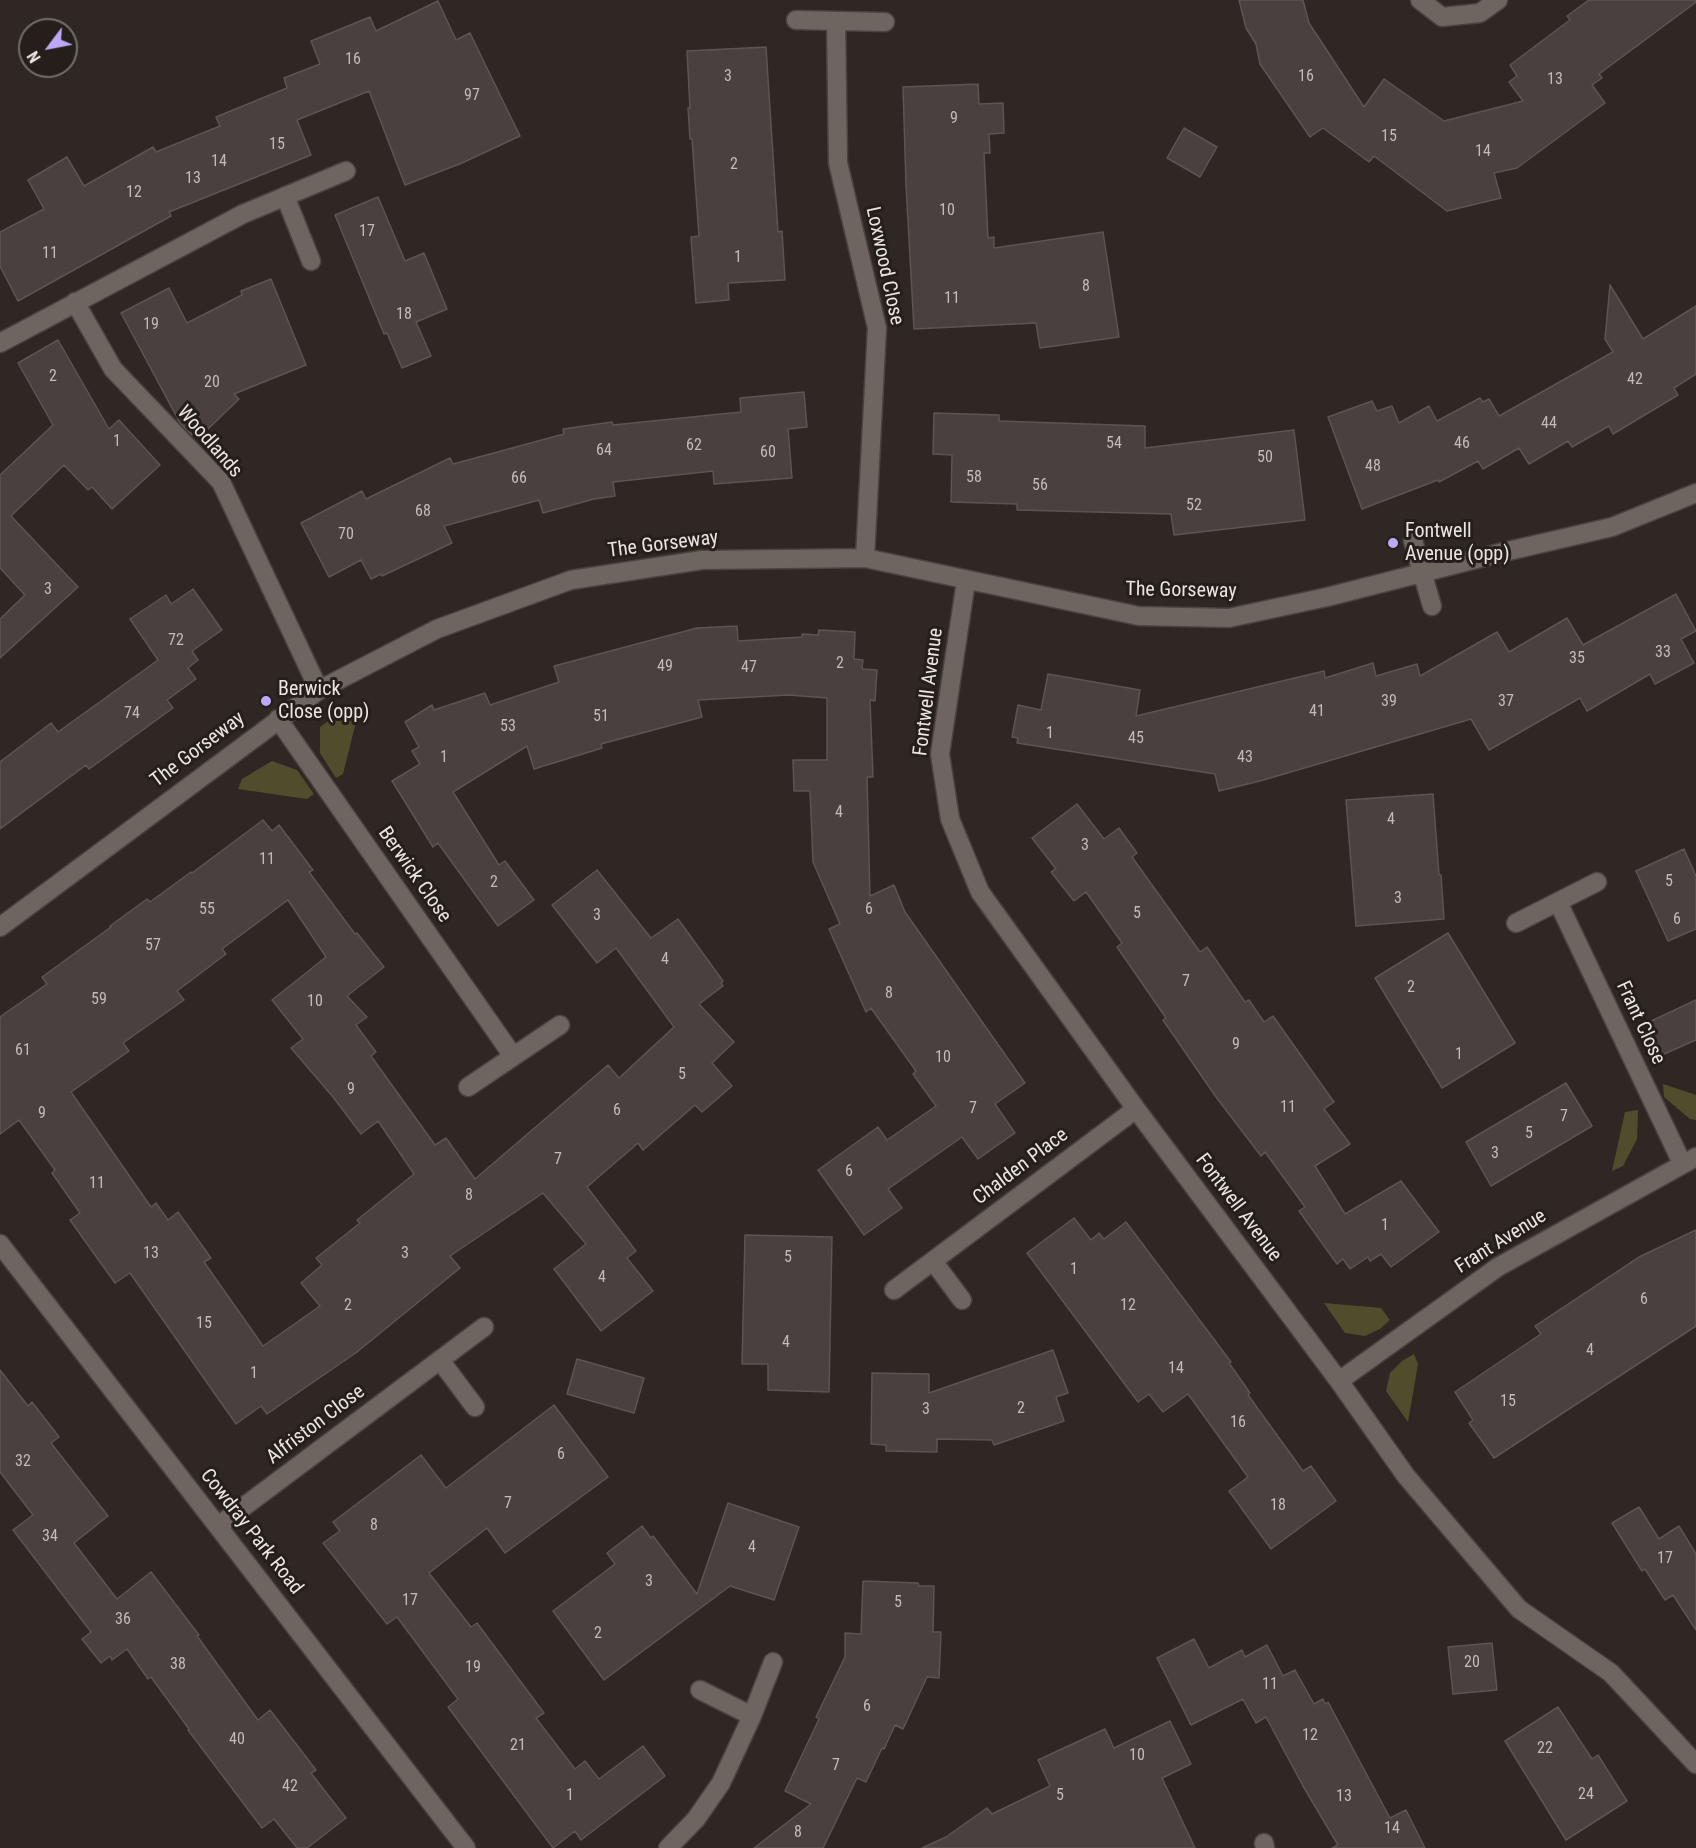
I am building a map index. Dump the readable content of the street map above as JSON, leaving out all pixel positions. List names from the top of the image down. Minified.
{"streets":{"street":["Loxwood Close","Woodlands","The Gorseway","Fontwell Avenue","Berwick Close","Frant Close","Chalden Place","Frant Avenue","Alfriston Close","Cowdray Park Road"]},"crossings":[["Loxwood Close","The Gorseway"],["Woodlands","The Gorseway"],["The Gorseway","Fontwell Avenue"],["The Gorseway","Berwick Close"],["Fontwell Avenue","Chalden Place"],["Fontwell Avenue","Frant Avenue"],["Frant Close","Frant Avenue"],["Alfriston Close","Cowdray Park Road"]],"places":["Fontwell Avenue (opp)","Berwick Close (opp)"],"house_numbers":["16","3","16","13","97","9","15","15","14","14","2","13","12","10","17","11","1","8","11","18","19","2","42","20","44","1","54","46","62","64","60","50","48","58","66","56","52","68","70","3","72","33","35","2","49","47","39","37","41","74","51","53","1","45","1","43","4","4","3","11","5","2","3","55","6","5","3","6","57","4","7","2","8","59","10","9","61","1","10","5","9","11","7","6","9","7","5","3","7","6","11","8","1","13","3","5","1","4","6","2","12","15","4","4","14","1","15","2","3","16","6","32","7","18","8","34","4","17","3","17","5","36","2","20","38","19","11","6","12","40","21","22","10","7","42","24","1","5","13","14","8"],"north":"bottom left"}
